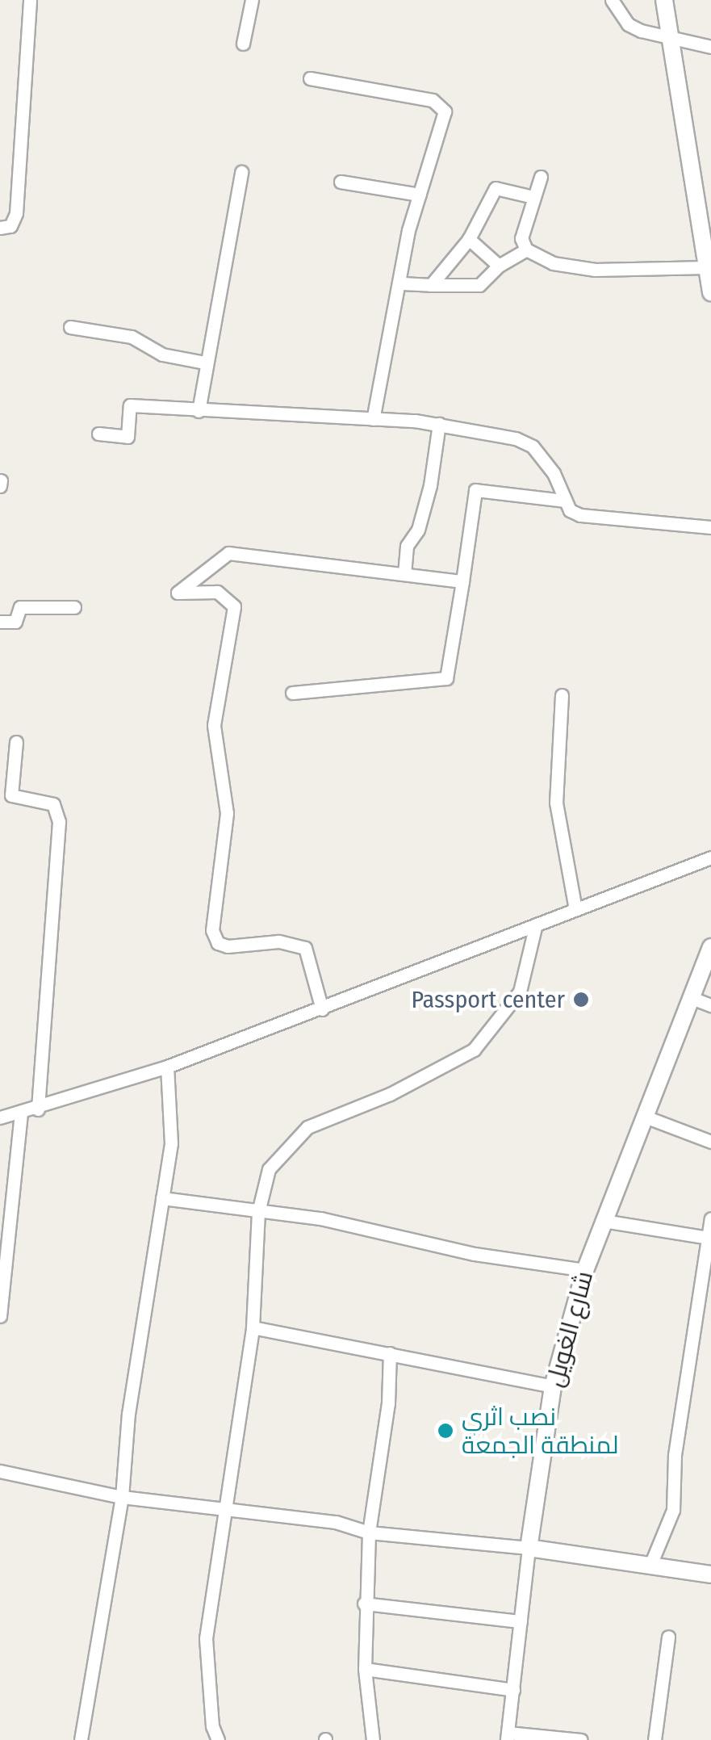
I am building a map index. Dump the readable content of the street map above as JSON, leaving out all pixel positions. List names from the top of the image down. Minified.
{"streets":{"street":["شارع الغويل"]},"places":["Passport center","نصب اثري لمنطقة الجمعة"]}
